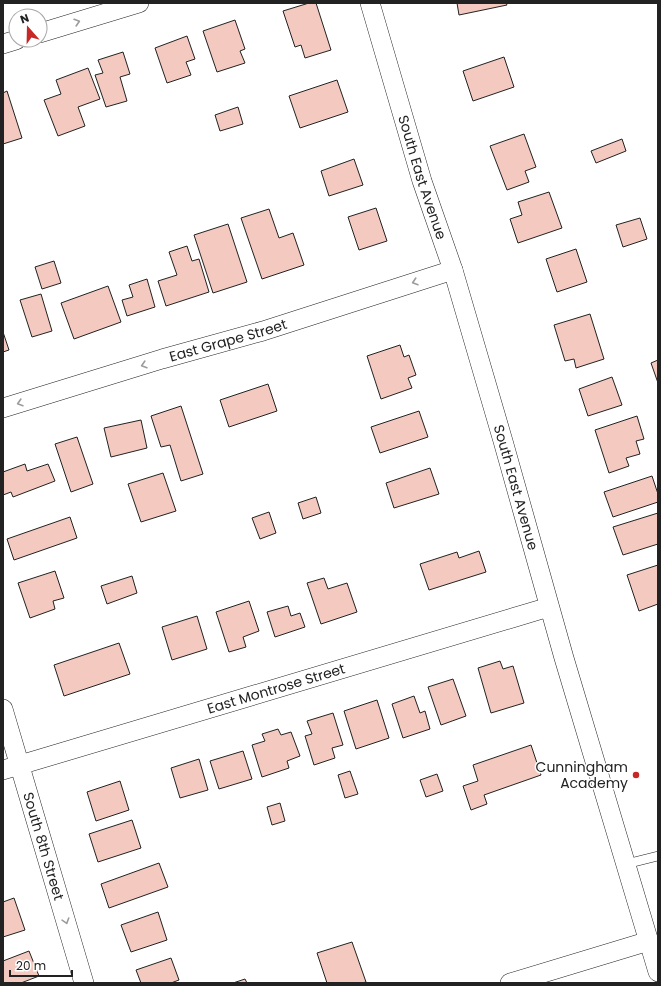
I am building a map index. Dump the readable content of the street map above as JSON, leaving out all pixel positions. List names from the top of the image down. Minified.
{"streets":{"street":["South East Avenue","East Grape Street","East Montrose Street","South 8th Street"]},"crossings":[["South East Avenue","East Grape Street"],["South East Avenue","East Montrose Street"],["East Montrose Street","South 8th Street"]],"one_way":["East Grape Street","South 8th Street"],"places":["Cunningham Academy"],"scale_bar":"20 m","north":"top"}
